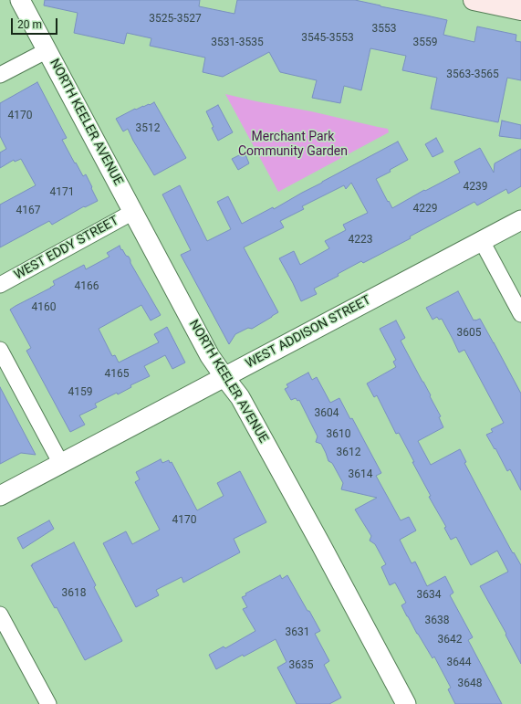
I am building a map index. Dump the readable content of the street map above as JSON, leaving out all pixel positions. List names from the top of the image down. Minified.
{"streets":{"street":["NORTH KEELER AVENUE","WEST EDDY STREET","WEST ADDISON STREET"]},"crossings":[["NORTH KEELER AVENUE","WEST EDDY STREET"],["NORTH KEELER AVENUE","WEST ADDISON STREET"]],"parks":["Merchant Park Community Garden"],"house_numbers":["3525-3527","3553","3545-3553","3531-3535","3559","3563-3565","4170","3512","4239","4171","4229","4167","4223","4166","4160","3605","4165","4159","3604","3610","3612","3614","4170","3618","3634","3638","3631","3642","3644","3635","3648"],"scale_bar":"20 m"}
